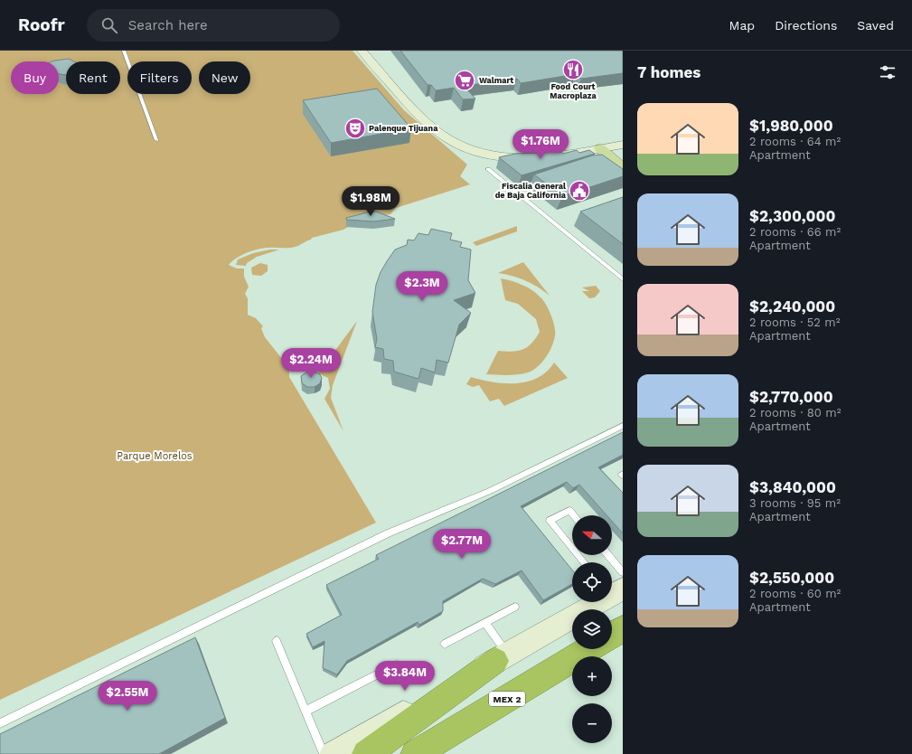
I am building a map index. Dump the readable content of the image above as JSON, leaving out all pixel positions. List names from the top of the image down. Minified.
{"streets":{"highway":["MEX 2"]},"parks":["Parque Morelos"],"places":{"restaurant":["Food Court Macroplaza"],"supermarket":["Walmart"],"theatre":["Palenque Tijuana"],"public building":["Fiscalia General de Baja California"]},"north":"left","page":{"header":"Roofr","search":"Search here","nav":["Map","Directions","Saved"],"heading":"7 homes","chip":["Buy","Rent","Filters","New"],"list":[{"name":"$1,980,000","note":"2 rooms · 64 m² · Apartment"},{"name":"$2,300,000","note":"2 rooms · 66 m² · Apartment"},{"name":"$2,240,000","note":"2 rooms · 52 m² · Apartment"},{"name":"$2,770,000","note":"2 rooms · 80 m² · Apartment"},{"name":"$3,840,000","note":"3 rooms · 95 m² · Apartment"},{"name":"$2,550,000","note":"2 rooms · 60 m² · Apartment"}],"price":["$1.76M","$1.98M","$2.3M","$2.24M","$2.77M","$3.84M","$2.55M"],"map_buttons":["+","−"]}}
